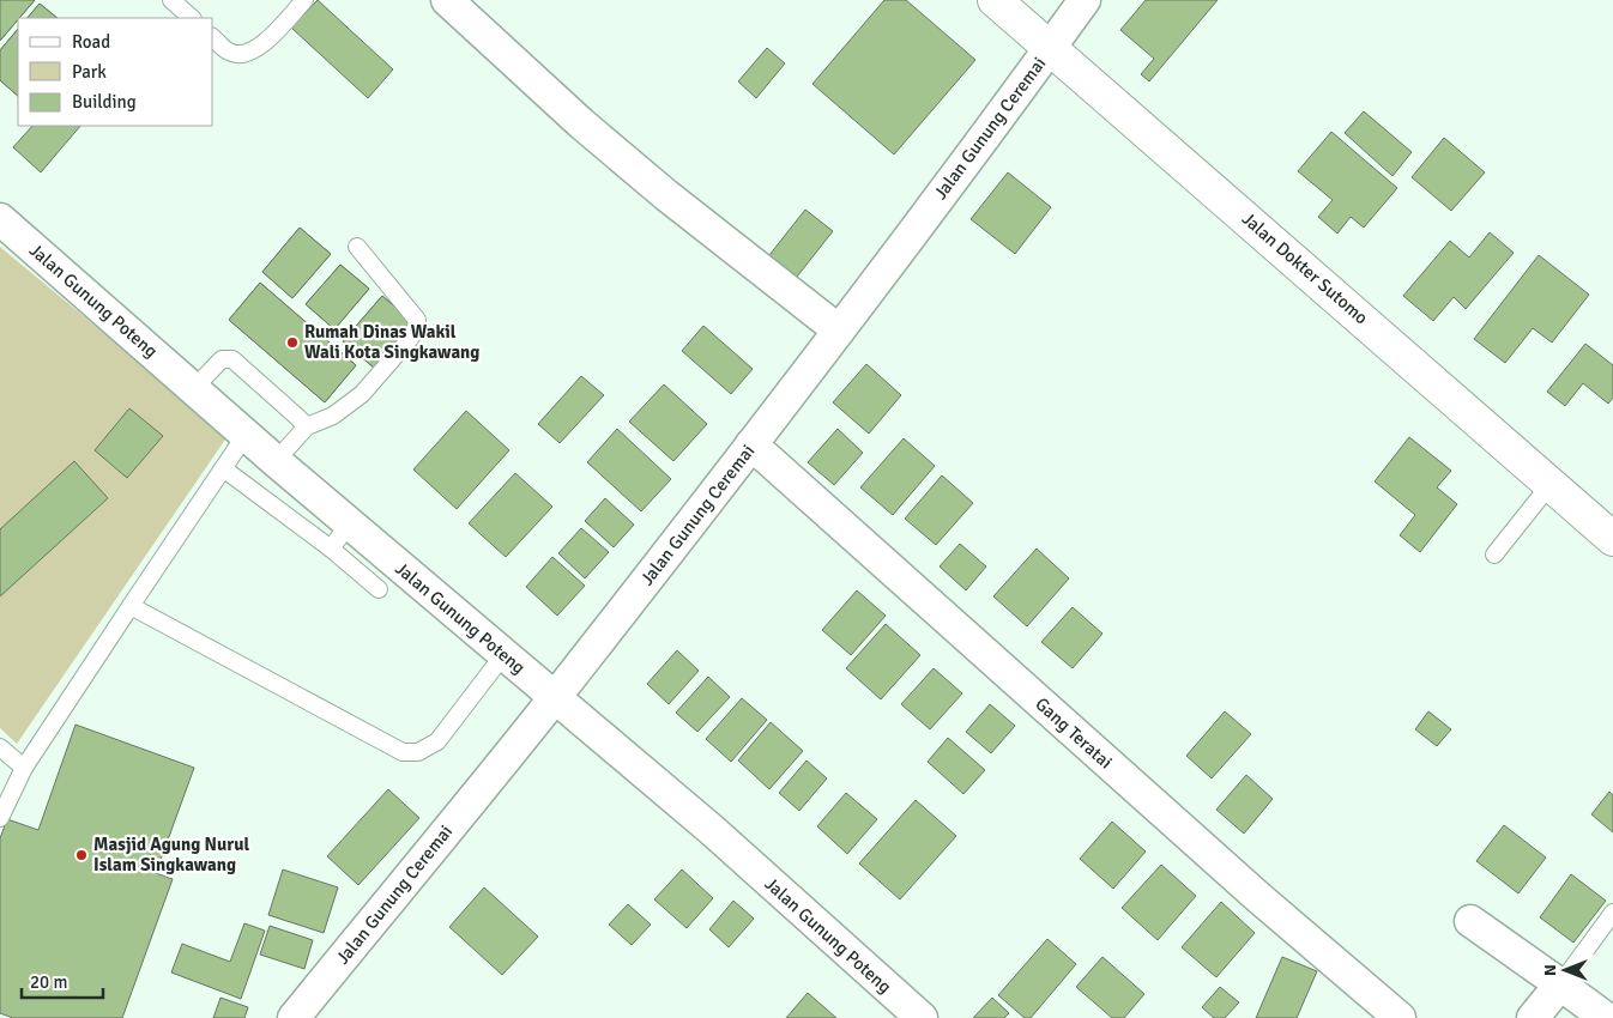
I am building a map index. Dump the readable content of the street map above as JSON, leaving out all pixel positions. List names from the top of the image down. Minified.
{"streets":{"street":["Jalan Gunung Ceremai","Jalan Dokter Sutomo","Jalan Gunung Poteng","Gang Teratai"]},"crossings":[["Jalan Gunung Ceremai","Jalan Dokter Sutomo"],["Jalan Gunung Ceremai","Jalan Gunung Poteng"],["Jalan Gunung Ceremai","Gang Teratai"]],"places":["Rumah Dinas Wakil Wali Kota Singkawang","Masjid Agung Nurul Islam Singkawang"],"legend":["Road","Park","Building"],"scale_bar":"20 m","north":"left"}
